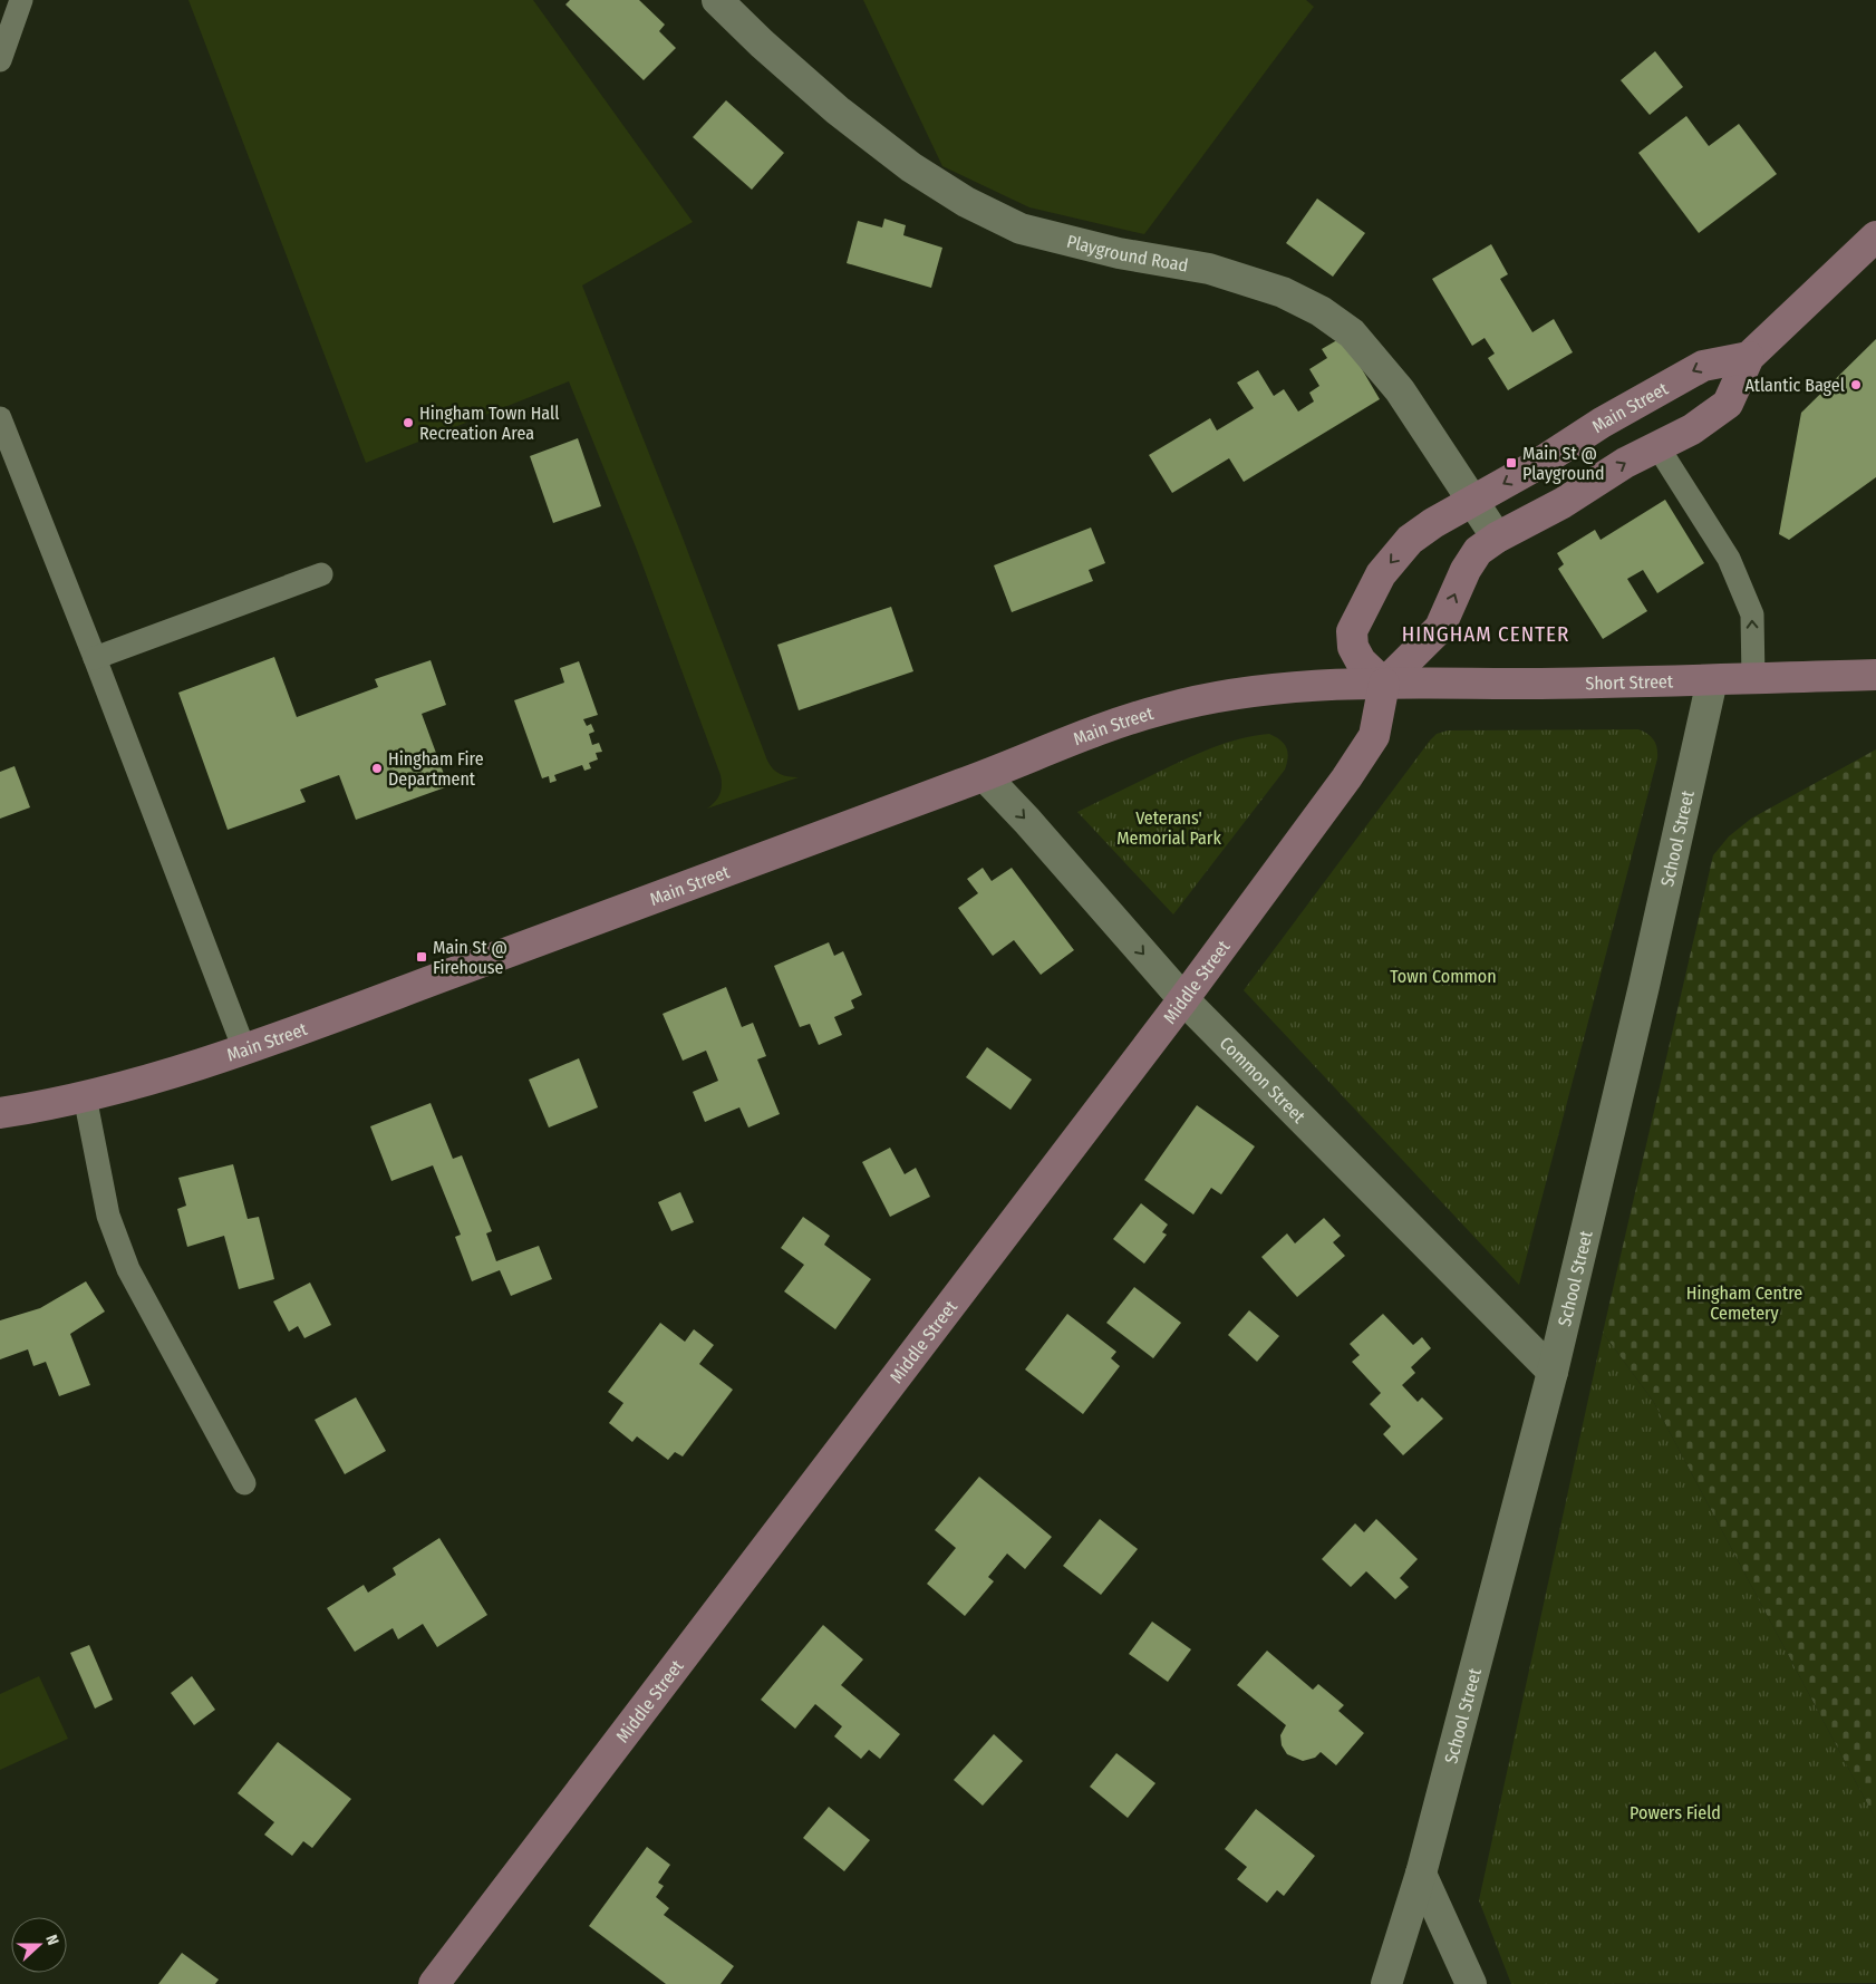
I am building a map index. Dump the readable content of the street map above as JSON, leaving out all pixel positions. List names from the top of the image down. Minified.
{"streets":{"main road":["Main Street","Short Street","Middle Street"],"street":["Playground Road","School Street","Common Street"]},"crossings":[["Playground Road","Main Street"],["Main Street","Short Street"],["Main Street","Middle Street"],["Main Street","Common Street"],["Short Street","School Street"],["Short Street","Middle Street"],["School Street","Common Street"],["Middle Street","Common Street"]],"one_way":["Common Street"],"districts":["HINGHAM CENTER"],"parks":["Veterans' Memorial Park","Town Common","Hingham Centre Cemetery","Powers Field"],"places":{"other":["Atlantic Bagel","Hingham Town Hall Recreation Area","Hingham Fire Department"],"transit":["Main St @ Playground","Main St @ Firehouse"]},"north":"right"}
